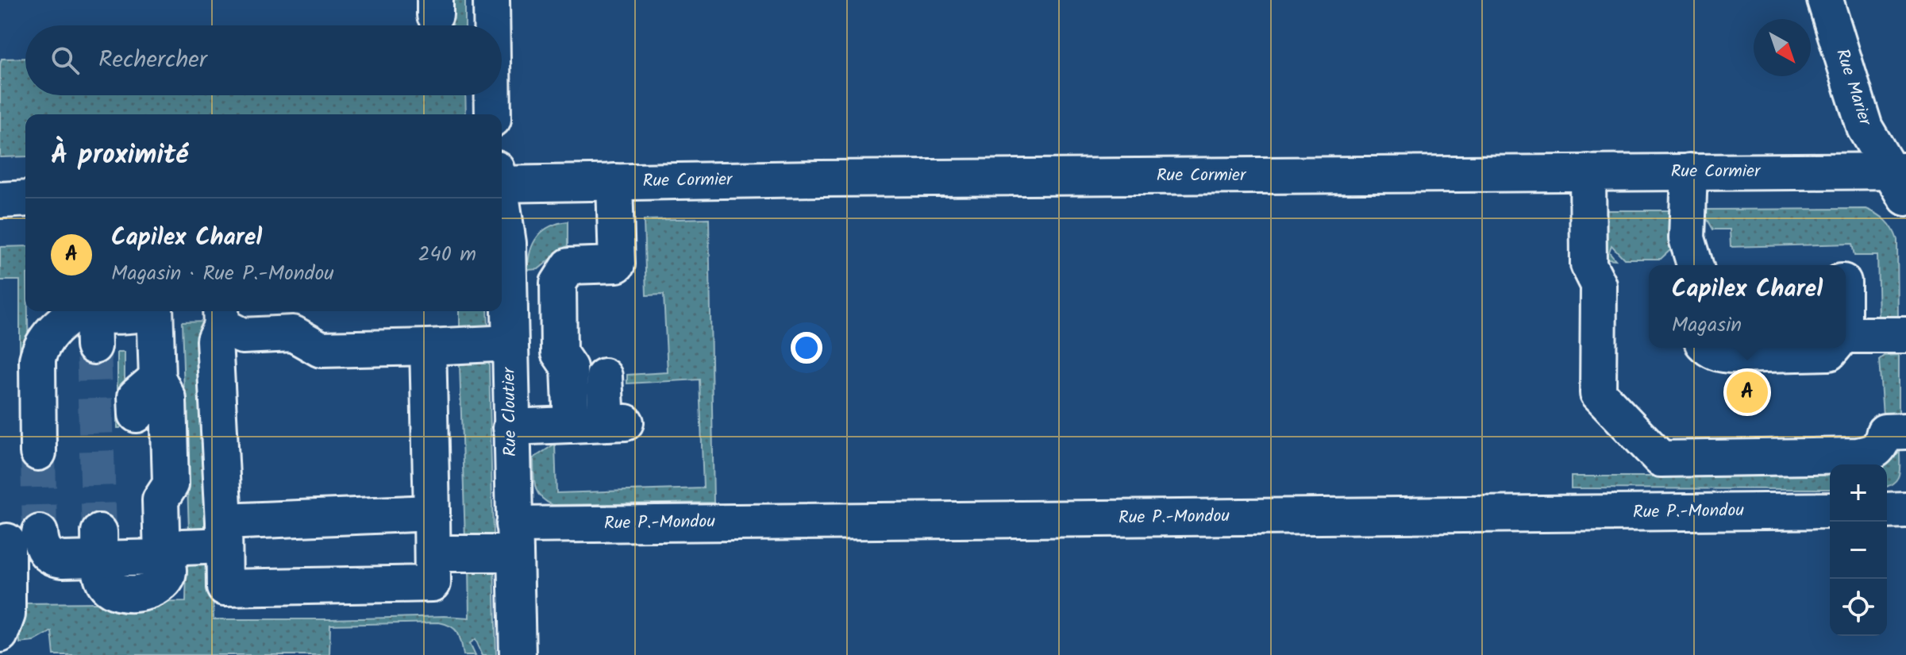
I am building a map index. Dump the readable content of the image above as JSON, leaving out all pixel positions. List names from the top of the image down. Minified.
{"streets":{"street":["Rue Marier","Rue Cormier","Rue Cloutier","Rue P.-Mondou"]},"crossings":[["Rue Marier","Rue Cormier"],["Rue Cloutier","Rue P.-Mondou"]],"north":"bottom right","page":{"search":"Rechercher","heading":"À proximité","list":[{"mark":"A","name":"Capilex Charel","note":"Magasin · Rue P.-Mondou","value":"240 m"}],"popup":["Capilex Charel","Magasin"],"pins":"A","map_buttons":["+","−"]}}
